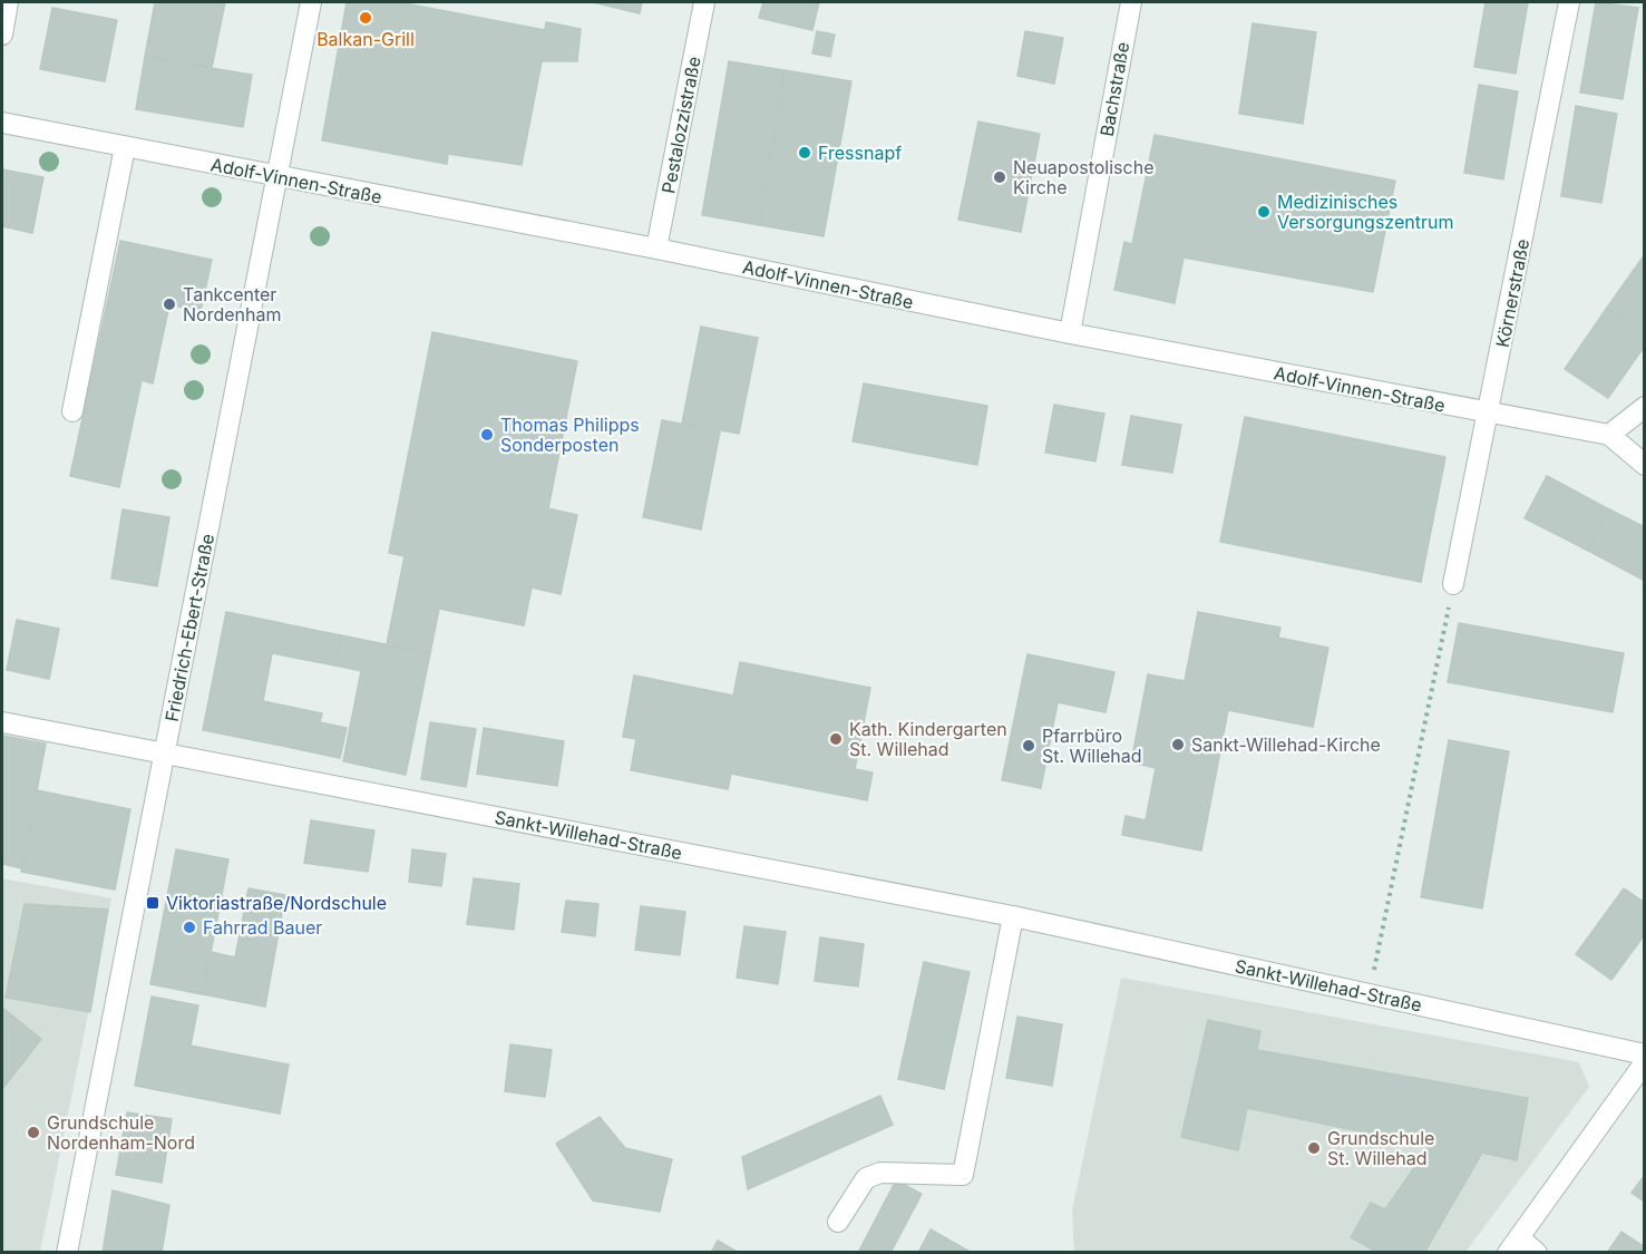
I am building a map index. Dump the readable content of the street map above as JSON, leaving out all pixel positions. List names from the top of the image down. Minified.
{"streets":{"street":["Bachstraße","Pestalozzistraße","Adolf-Vinnen-Straße","Körnerstraße","Friedrich-Ebert-Straße","Sankt-Willehad-Straße"]},"crossings":[["Bachstraße","Adolf-Vinnen-Straße"],["Pestalozzistraße","Adolf-Vinnen-Straße"],["Adolf-Vinnen-Straße","Körnerstraße"],["Adolf-Vinnen-Straße","Friedrich-Ebert-Straße"],["Friedrich-Ebert-Straße","Sankt-Willehad-Straße"]],"places":{"other":["Balkan-Grill","Fressnapf","Neuapostolische Kirche","Medizinisches Versorgungszentrum","Tankcenter Nordenham","Thomas Philipps Sonderposten","Kath. Kindergarten St. Willehad","Sankt-Willehad-Kirche","Pfarrbüro St. Willehad","Fahrrad Bauer","Grundschule Nordenham-Nord","Grundschule St. Willehad"],"transit":["Viktoriastraße/Nordschule"]}}
